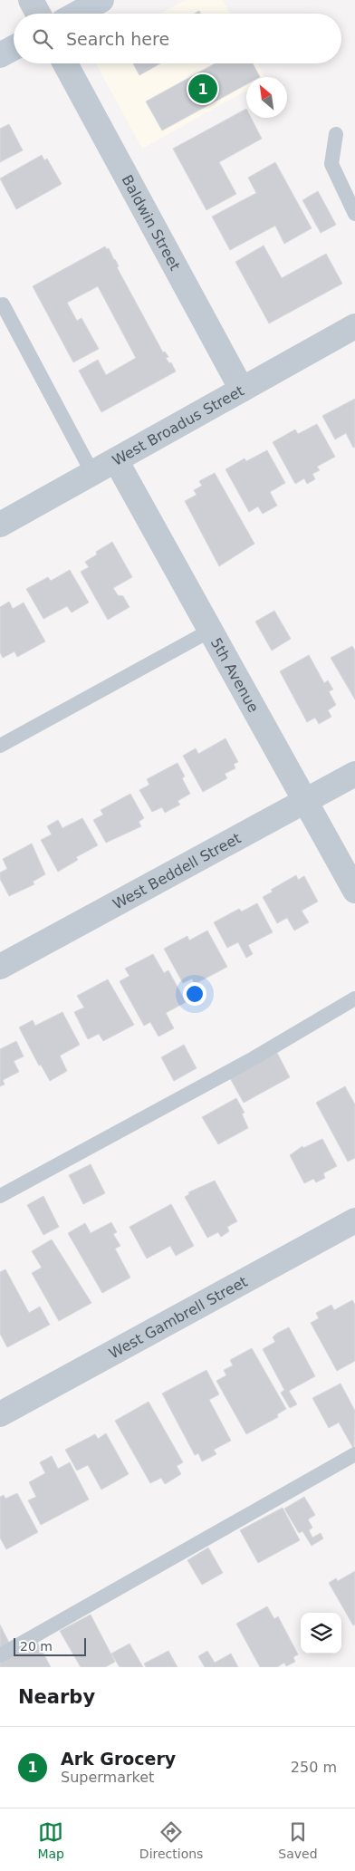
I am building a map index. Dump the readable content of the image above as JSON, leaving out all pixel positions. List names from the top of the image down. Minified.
{"streets":{"street":["Baldwin Street","West Broadus Street","5th Avenue","West Beddell Street","West Gambrell Street"]},"crossings":[["Baldwin Street","West Broadus Street"],["West Broadus Street","5th Avenue"],["5th Avenue","West Beddell Street"]],"scale_bar":"20 m","north":"top left","page":{"search":"Search here","pins":"1","scale":"20 m","heading":"Nearby","list":[{"mark":"1","name":"Ark Grocery","note":"Supermarket","value":"250 m"}],"nav":["Map","Directions","Saved"]}}
